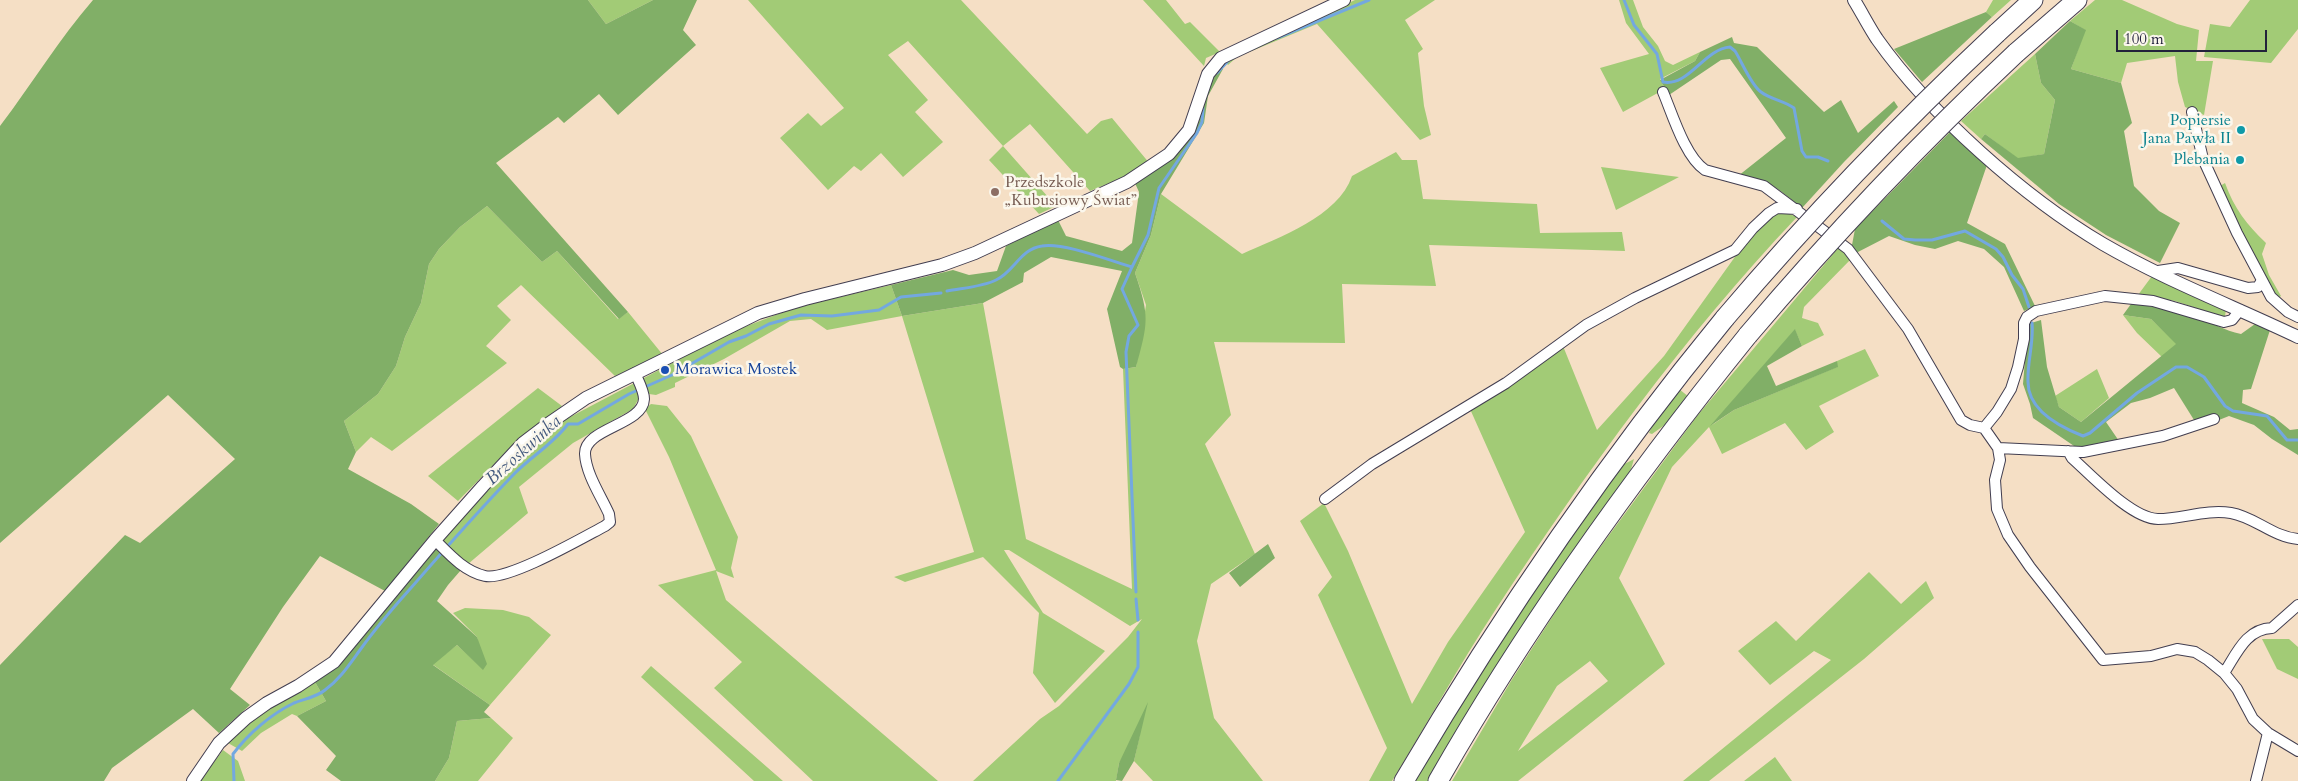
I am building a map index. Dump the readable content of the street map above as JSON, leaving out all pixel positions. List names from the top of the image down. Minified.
{"water":["Brzoskwinka"],"places":["Popiersie Jana Pawła II","Plebania","Przedszkole „Kubusiowy Świat”","Morawica Mostek"],"scale_bar":"100 m"}
